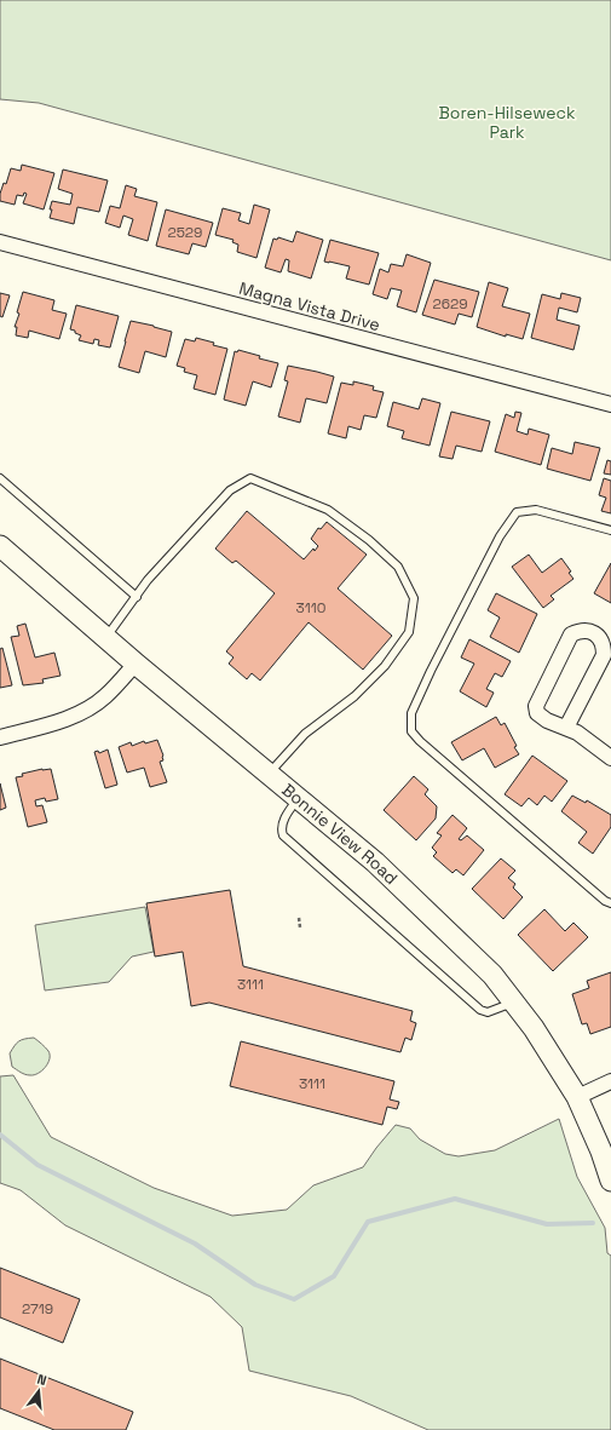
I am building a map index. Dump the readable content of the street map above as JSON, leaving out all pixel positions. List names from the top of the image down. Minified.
{"streets":{"street":["Magna Vista Drive","Bonnie View Road"]},"parks":["Boren-Hilseweck Park"],"house_numbers":["2529","2629","3110","3111","3111","2719"],"north":"top"}
